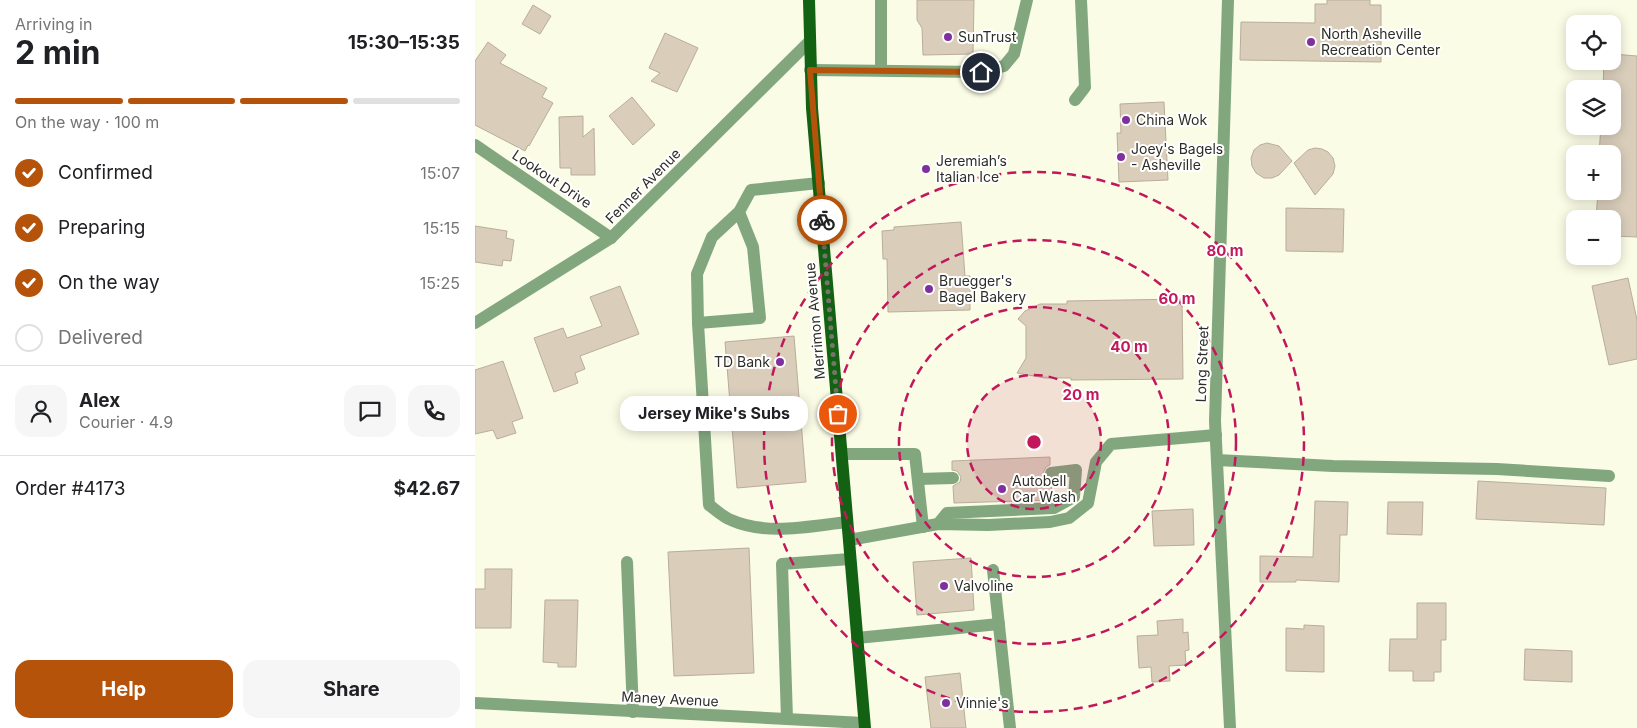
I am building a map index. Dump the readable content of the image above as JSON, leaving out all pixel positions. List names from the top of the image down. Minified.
{"streets":{"main road":["Merrimon Avenue"],"street":["Lookout Drive","Fenner Avenue","Long Street","Maney Avenue"]},"crossings":[["Lookout Drive","Fenner Avenue"],["Fenner Avenue","Merrimon Avenue"],["Merrimon Avenue","Maney Avenue"]],"places":["SunTrust","North Asheville Recreation Center","China Wok","Joey's Bagels - Asheville","Jeremiah’s Italian Ice","Bruegger's Bagel Bakery","TD Bank","Jersey Mike's Subs","Autobell Car Wash","Valvoline","Vinnie's"],"page":{"heading":["2 min","Arriving in","15:30–15:35"],"panel":["Alex","Courier · 4.9","Order #4173","$42.67"],"map_buttons":["+","−"],"bar":"On the way · 100 m","list":[["Confirmed","15:07"],["Preparing","15:15"],["On the way","15:25"],"Delivered"],"bubble":"Jersey Mike's Subs","buttons":["Help","Share"]},"rings":["80 m","60 m","40 m","20 m"]}
